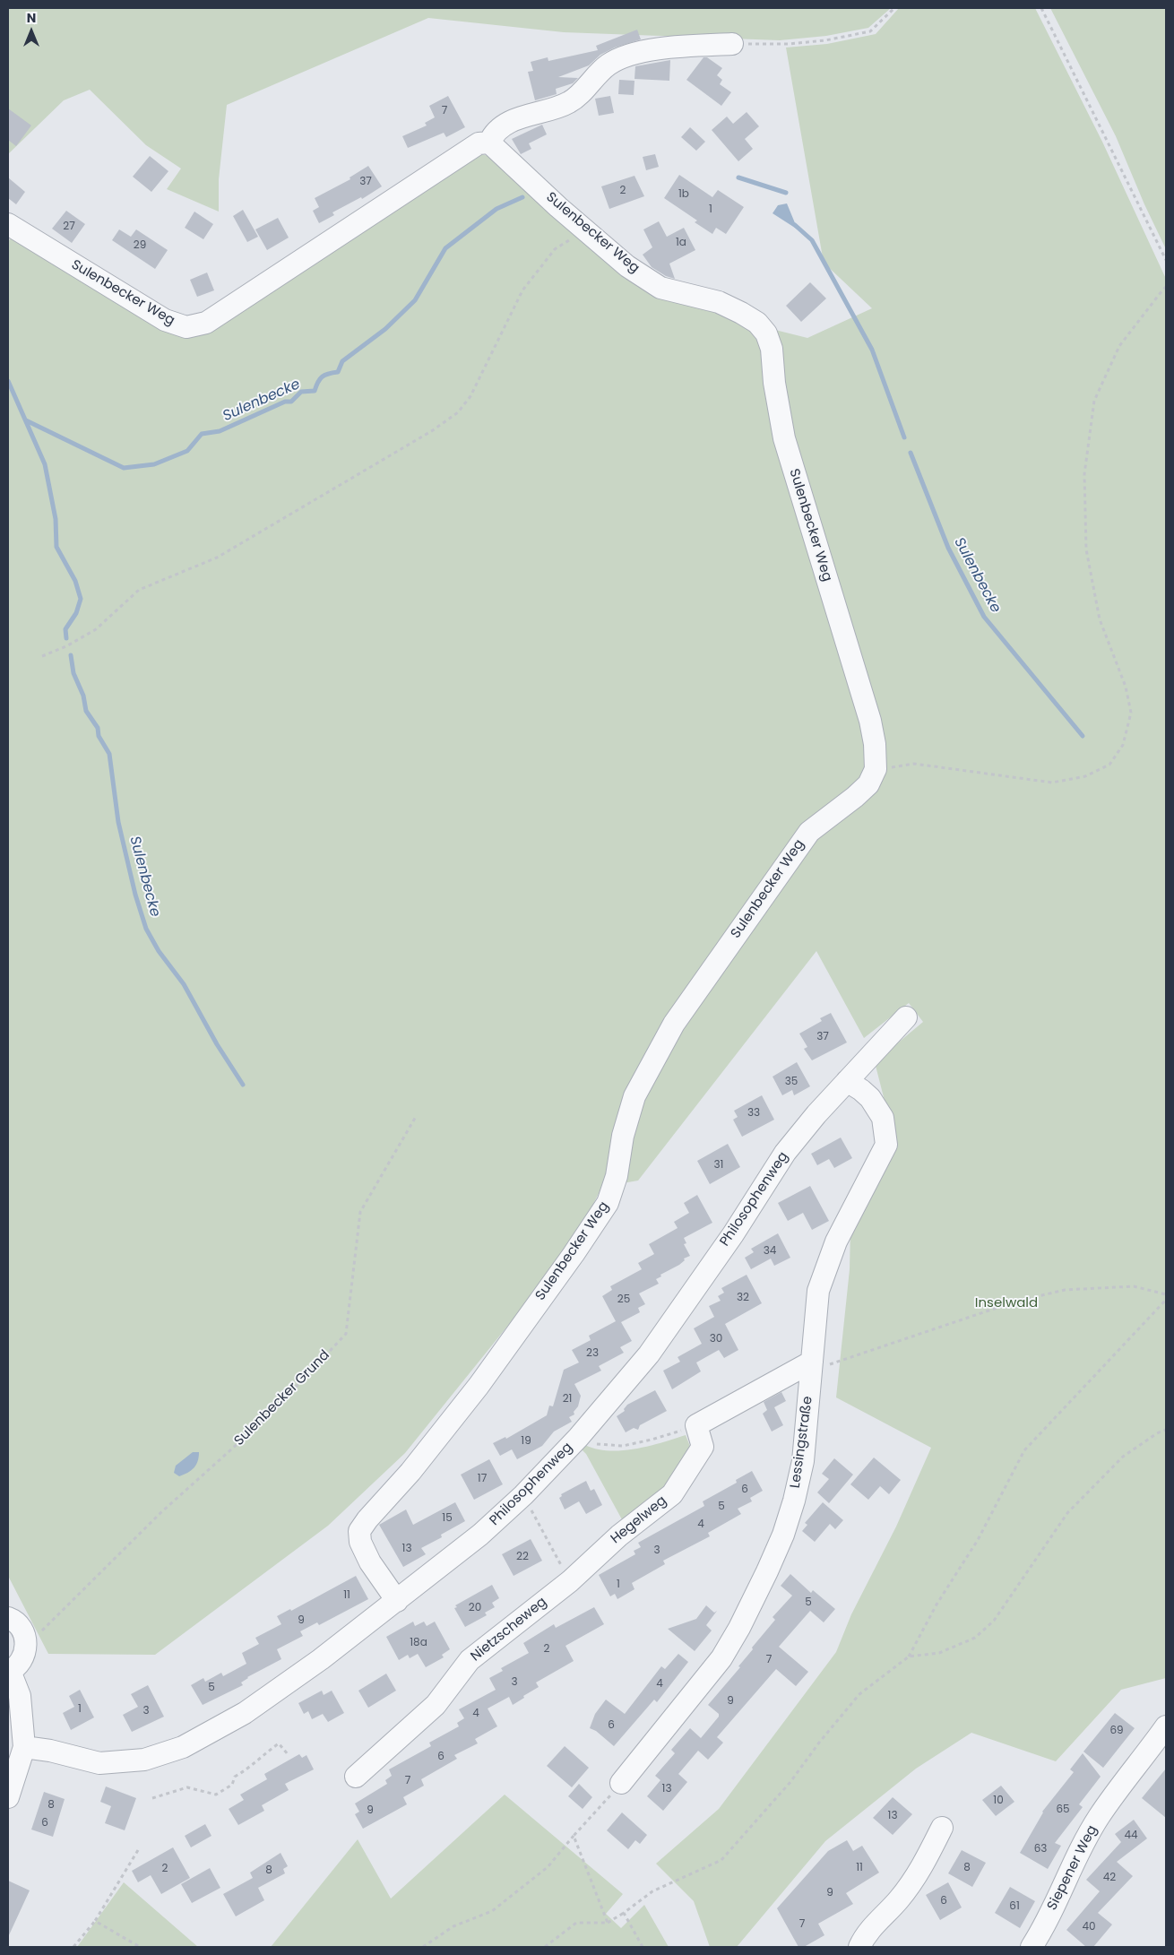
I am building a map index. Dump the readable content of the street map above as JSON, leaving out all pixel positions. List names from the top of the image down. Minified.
{"streets":{"street":["Sulenbecker Weg","Philosophenweg","Lessingstraße","Hegelweg","Nietzscheweg","Siepener Weg"],"path":["Sulenbecker Grund"]},"crossings":[["Sulenbecker Weg","Philosophenweg"],["Philosophenweg","Lessingstraße"],["Hegelweg","Nietzscheweg"]],"water":["Sulenbecke"],"parks":["Inselwald"],"house_numbers":["7","37","2","1b","1","27","1a","29","37","35","33","31","34","32","25","30","23","21","19","17","6","5","15","4","13","3","22","1","11","5","20","9","18a","2","7","3","4","5","9","1","3","4","6","69","6","7","13","10","8","65","9","13","6","44","63","11","8","2","8","42","9","6","61","7","40"],"north":"top"}
